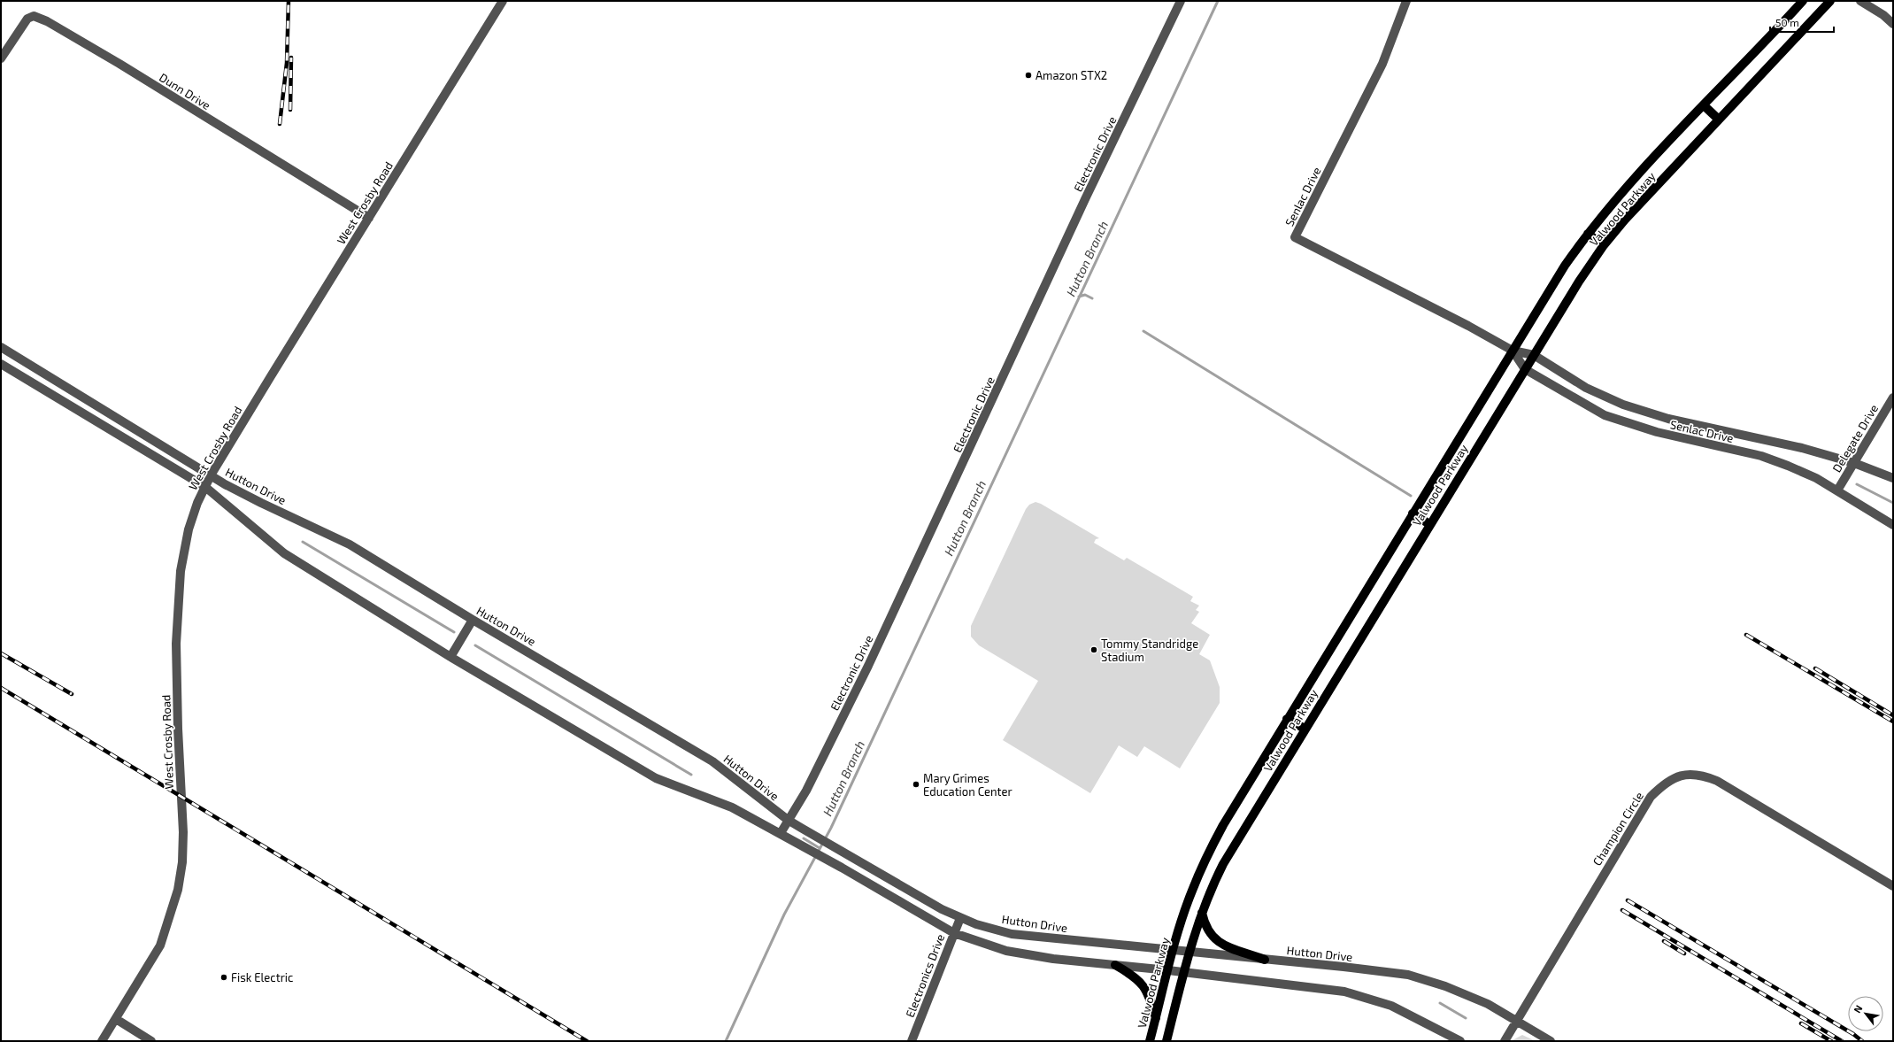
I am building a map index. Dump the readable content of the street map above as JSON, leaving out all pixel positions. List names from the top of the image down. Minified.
{"streets":{"main road":["Valwood Parkway"],"street":["Dunn Drive","Electronic Drive","Senlac Drive","West Crosby Road","Delegate Drive","Hutton Drive","Champion Circle","Electronics Drive"]},"crossings":[["Dunn Drive","West Crosby Road"],["Electronic Drive","Hutton Drive"],["Senlac Drive","Valwood Parkway"],["Senlac Drive","Delegate Drive"],["West Crosby Road","Hutton Drive"],["Valwood Parkway","Hutton Drive"],["Hutton Drive","Champion Circle"],["Hutton Drive","Electronics Drive"]],"water":["Hutton Branch"],"places":["Amazon STX2","Tommy Standridge Stadium","Mary Grimes Education Center","Fisk Electric"],"scale_bar":"50 m","north":"top left"}
